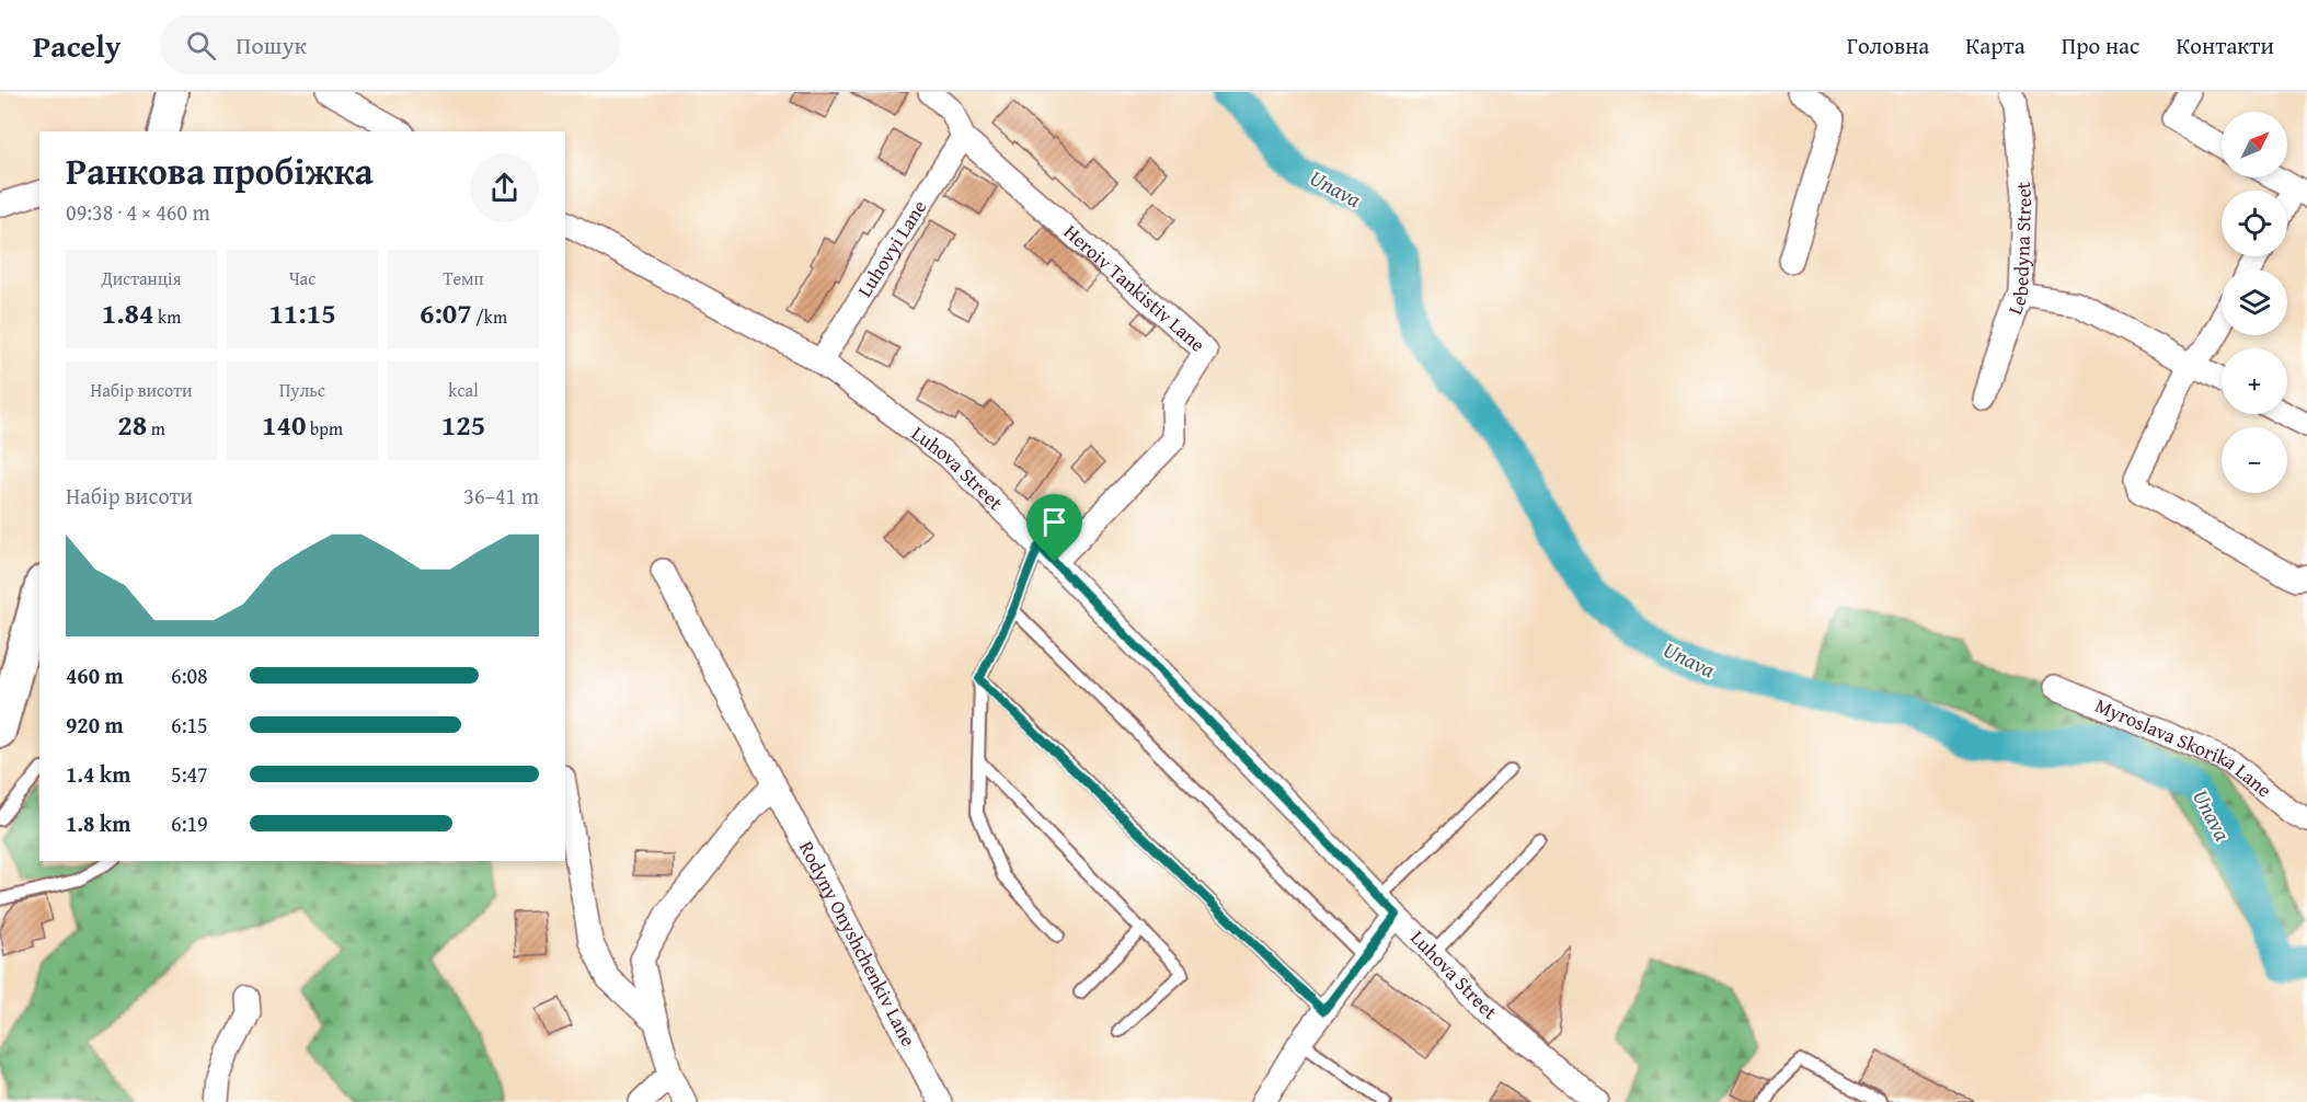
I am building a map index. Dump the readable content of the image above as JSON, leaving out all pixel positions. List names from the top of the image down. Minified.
{"streets":{"street":["Lebedyna Street","Luhovyi Lane","Heroiv Tankistiv Lane","Luhova Street","Myroslava Skorika Lane","Rodyny Onyshchenkiv Lane"]},"crossings":[["Luhovyi Lane","Heroiv Tankistiv Lane"],["Luhovyi Lane","Luhova Street"],["Heroiv Tankistiv Lane","Luhova Street"]],"water":["Unava"],"north":"top right","page":{"header":"Pacely","search":"Пошук","nav":["Головна","Карта","Про нас","Контакти"],"map_buttons":["+","−"],"heading":["Ранкова пробіжка","09:38 · 4 × 460 m"],"stats":[["Дистанція","1.84 km"],["Час","11:15"],["Темп","6:07 /km"],["Набір висоти","28 m"],["Пульс","140 bpm"],["kcal","125"]],"chart":["Набір висоти","36–41 m"],"list":[{"name":"460 m","note":"6:08"},{"name":"920 m","note":"6:15"},{"name":"1.4 km","note":"5:47"},{"name":"1.8 km","note":"6:19"}]}}
